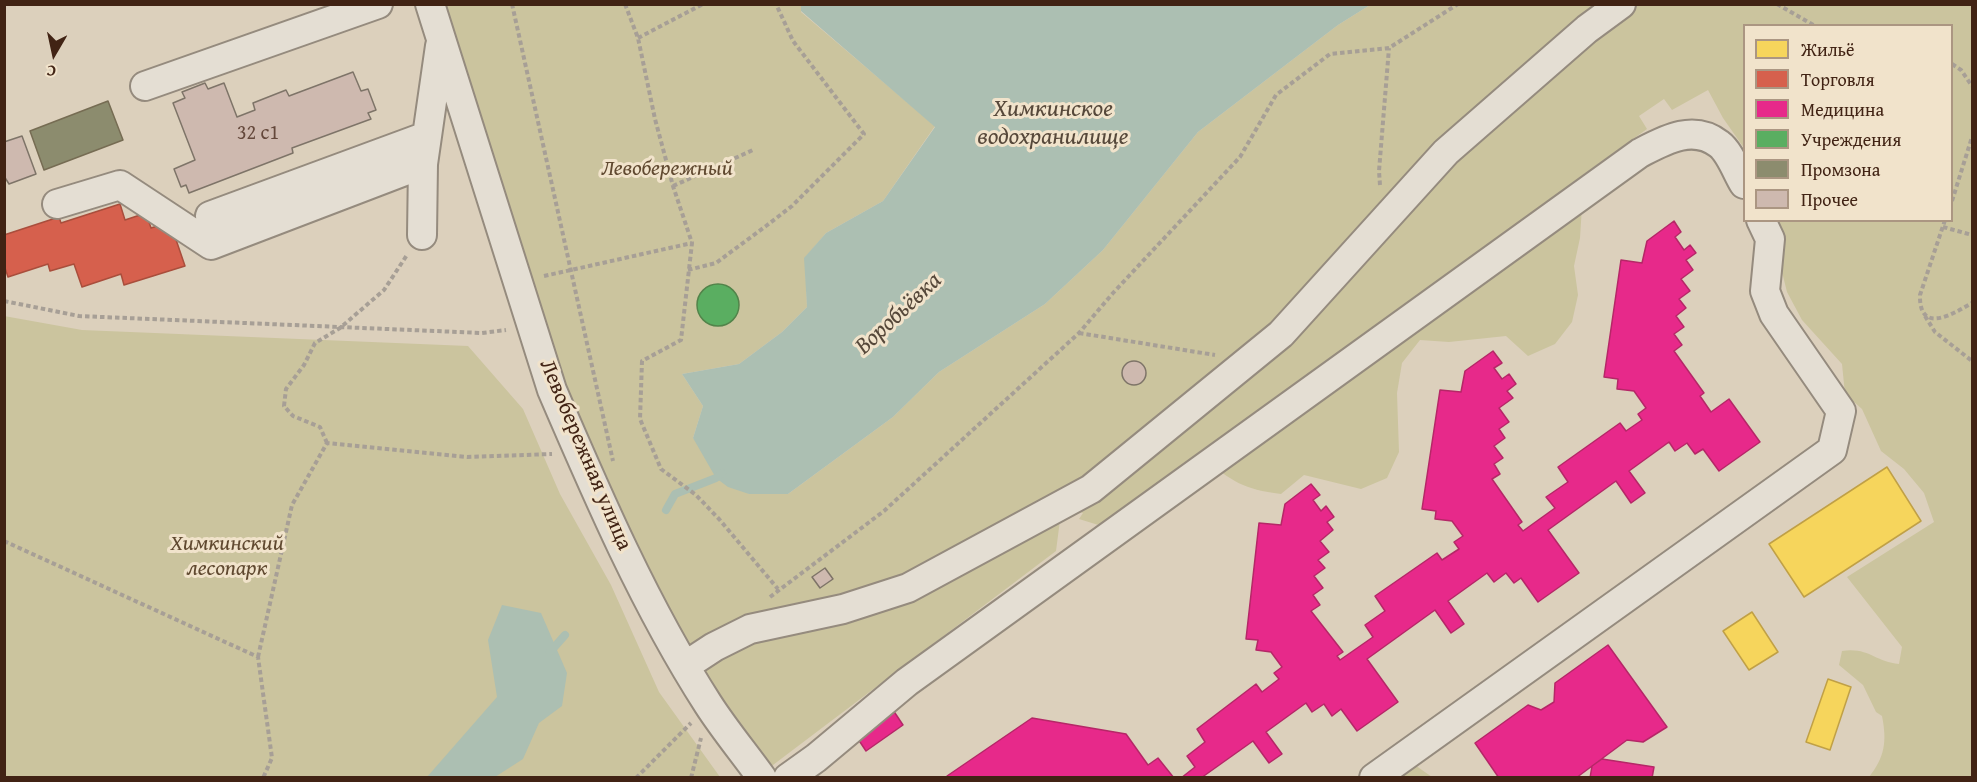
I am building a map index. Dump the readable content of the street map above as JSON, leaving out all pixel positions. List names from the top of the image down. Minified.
{"streets":{"street":["Левобережная улица"]},"water":["Химкинское водохранилище","Воробьёвка"],"parks":["Левобережный","Химкинский лесопарк"],"house_numbers":["32 с1"],"legend":["Жильё","Торговля","Медицина","Учреждения","Промзона","Прочее"],"north":"bottom"}
